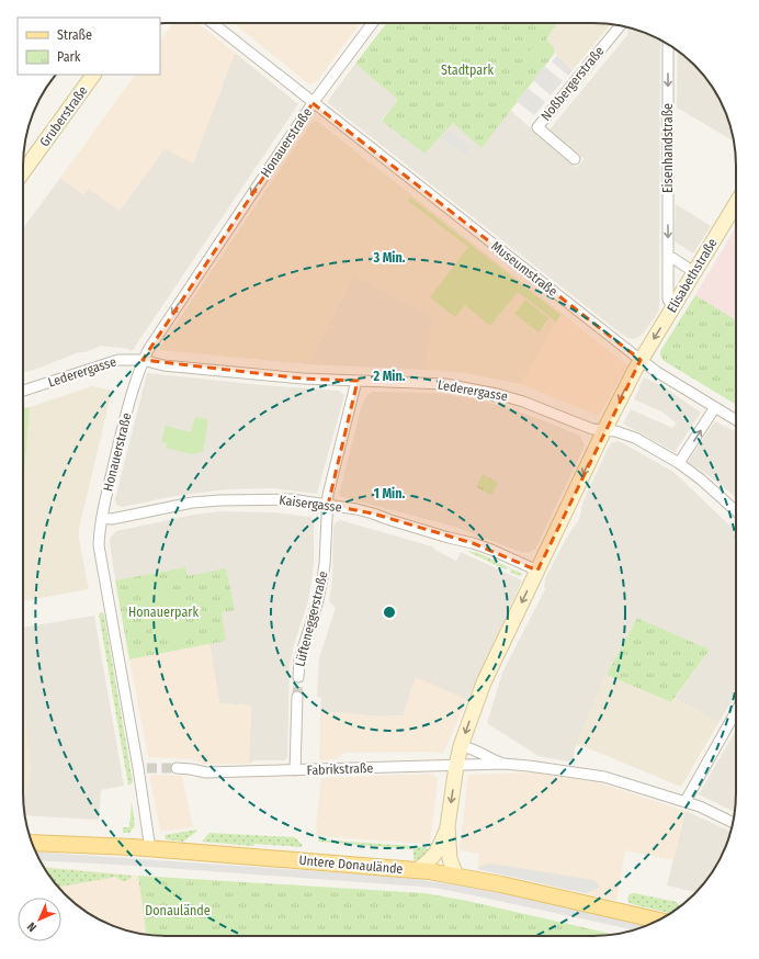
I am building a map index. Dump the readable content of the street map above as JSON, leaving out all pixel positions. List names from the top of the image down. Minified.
{"streets":{"main road":["Gruberstraße","Elisabethstraße","Untere Donaulände"],"street":["Noßbergerstraße","Honauerstraße","Eisenhandstraße","Museumstraße","Lederergasse","Kaisergasse","Lüfteneggerstraße","Fabrikstraße"]},"crossings":[["Honauerstraße","Museumstraße"],["Honauerstraße","Lederergasse"],["Honauerstraße","Kaisergasse"],["Honauerstraße","Untere Donaulände"],["Eisenhandstraße","Elisabethstraße"],["Museumstraße","Elisabethstraße"],["Lederergasse","Lüfteneggerstraße"],["Kaisergasse","Lüfteneggerstraße"]],"one_way":["Eisenhandstraße"],"parks":["Stadtpark","Honauerpark","Donaulände"],"legend":["Straße","Park"],"north":"bottom left","rings":["3 Min.","2 Min.","1 Min."]}
